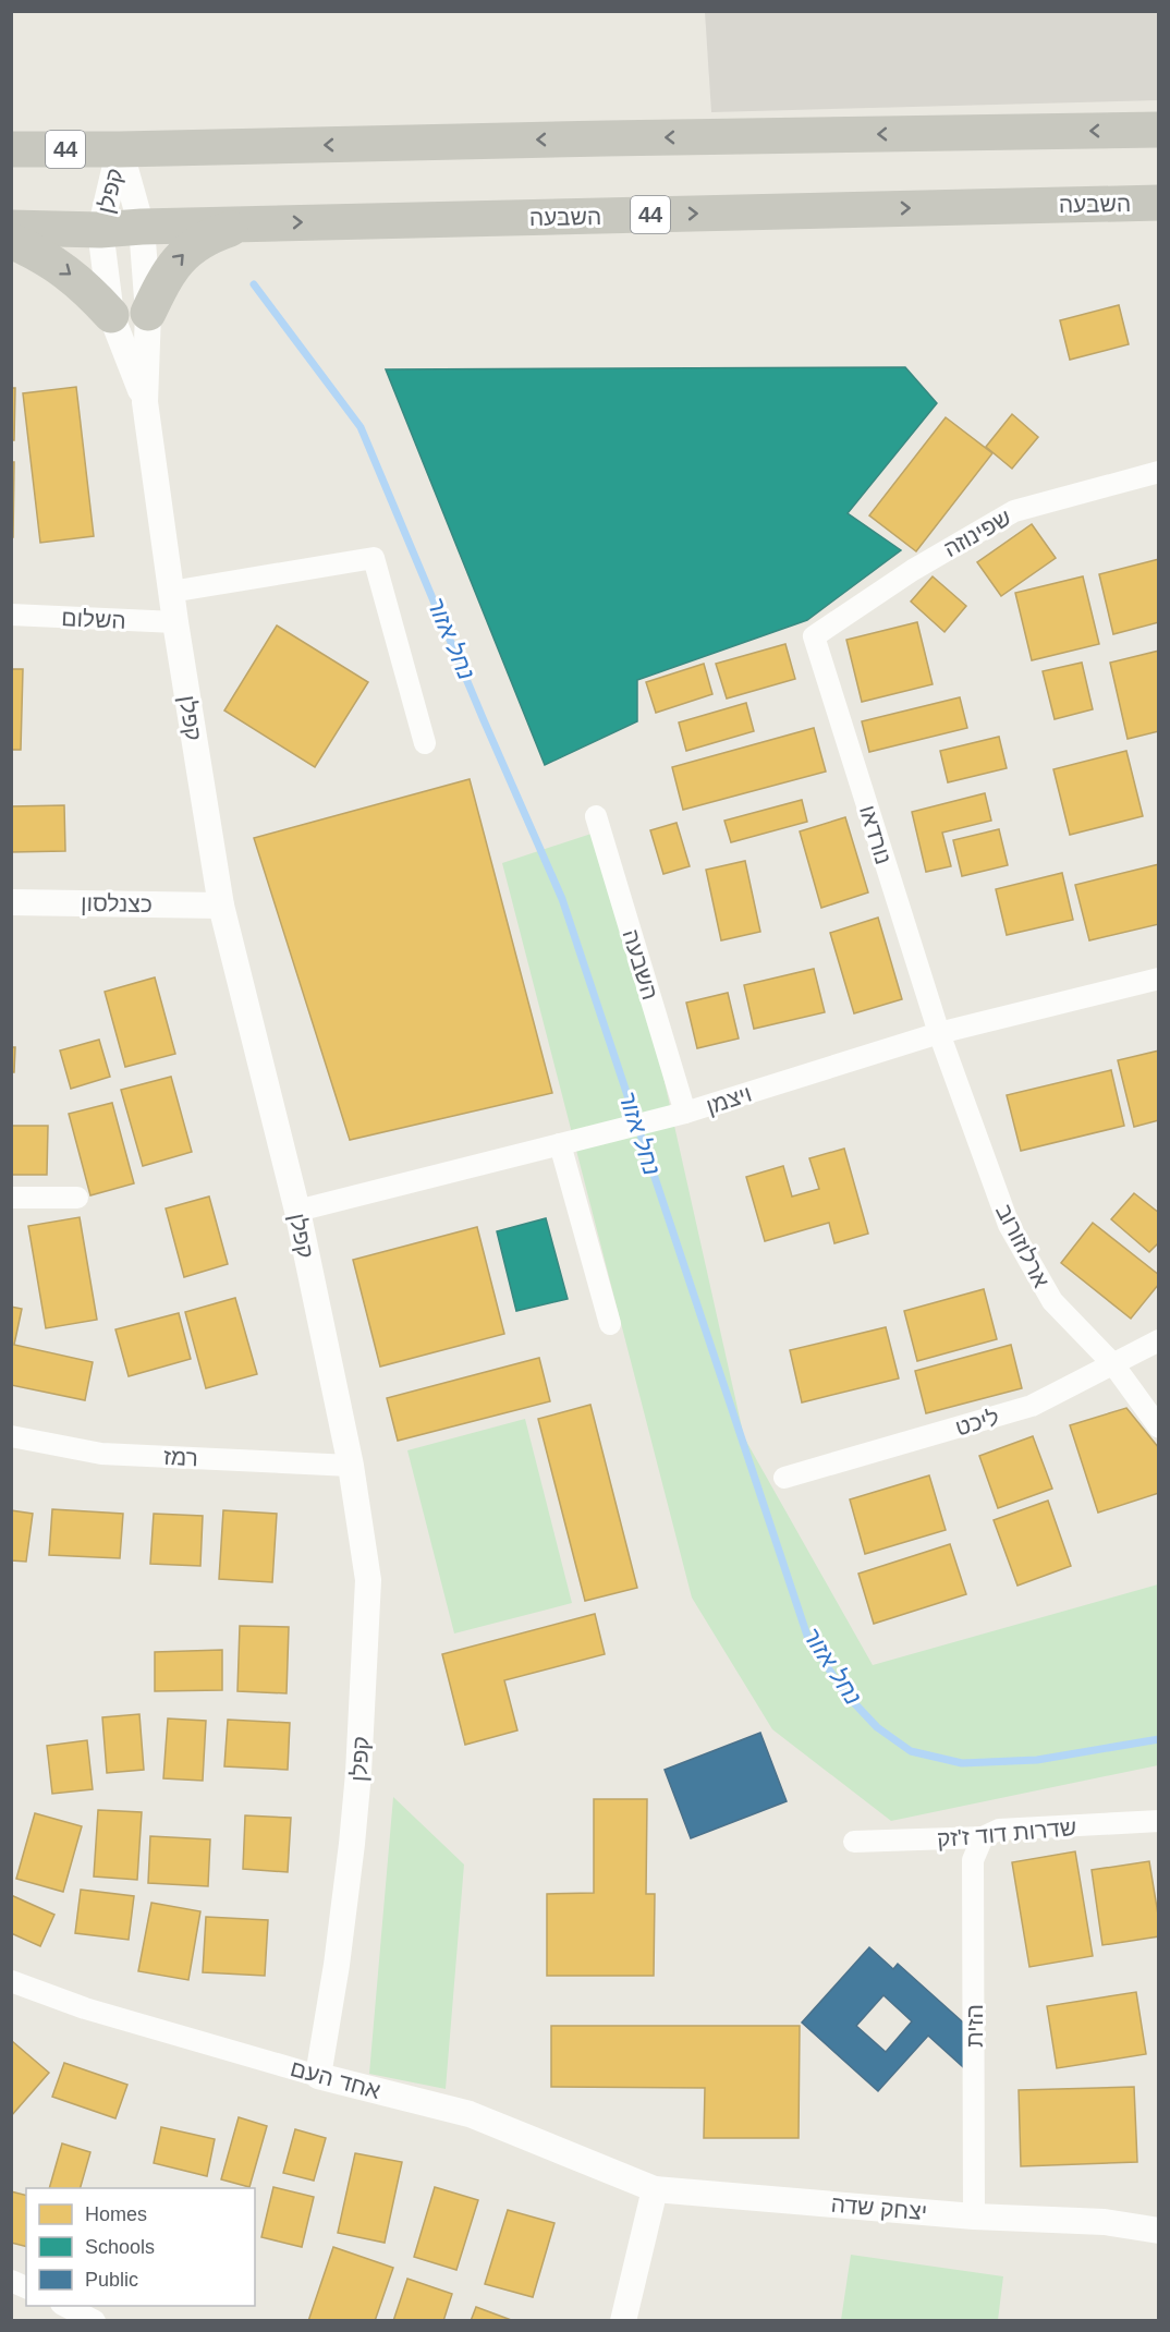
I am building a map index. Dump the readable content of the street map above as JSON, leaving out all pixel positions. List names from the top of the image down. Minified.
{"streets":{"highway":["44","השבעה"],"street":["קפלן","שפינוזה","השלום","נורדאו","כצנלסון","ויצמן","ארלוזורוב","ליכט","רמז","שדרות דוד ז'זק","הזית","אחד העם","יצחק שדה"]},"crossings":[["44","קפלן"],["קפלן","השבעה"],["קפלן","השלום"],["קפלן","כצנלסון"],["קפלן","ויצמן"],["קפלן","רמז"],["קפלן","אחד העם"],["השבעה","ויצמן"],["שפינוזה","נורדאו"],["נורדאו","ויצמן"],["נורדאו","ארלוזורוב"],["ויצמן","ארלוזורוב"],["ארלוזורוב","ליכט"],["שדרות דוד ז'זק","הזית"],["הזית","יצחק שדה"],["אחד העם","יצחק שדה"]],"water":["נחל אזור"],"legend":["Homes","Schools","Public"]}
